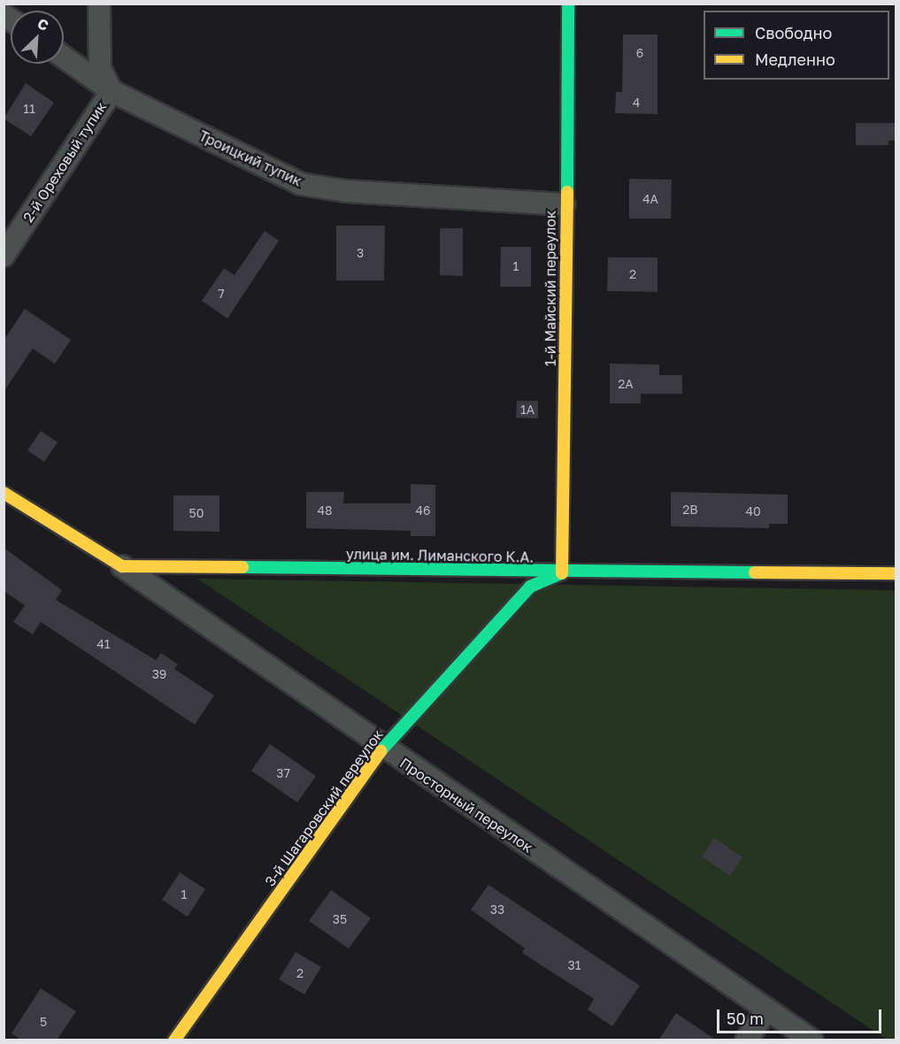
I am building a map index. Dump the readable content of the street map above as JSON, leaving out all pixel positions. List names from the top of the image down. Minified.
{"streets":{"street":["Троицкий тупик","2-й Ореховый тупик","1-й Майский переулок","улица им. Лиманского К.А.","Просторный переулок","3-й Шагаровский переулок"]},"crossings":[["Троицкий тупик","2-й Ореховый тупик"],["Троицкий тупик","1-й Майский переулок"],["1-й Майский переулок","улица им. Лиманского К.А."],["1-й Майский переулок","3-й Шагаровский переулок"],["улица им. Лиманского К.А.","Просторный переулок"],["улица им. Лиманского К.А.","3-й Шагаровский переулок"],["Просторный переулок","3-й Шагаровский переулок"]],"house_numbers":["6","4","11","4А","3","1","2","7","2А","1А","2В","48","46","40","50","41","39","37","1","33","35","31","2","5"],"legend":["Свободно","Медленно"],"scale_bar":"50 m","north":"top right"}
